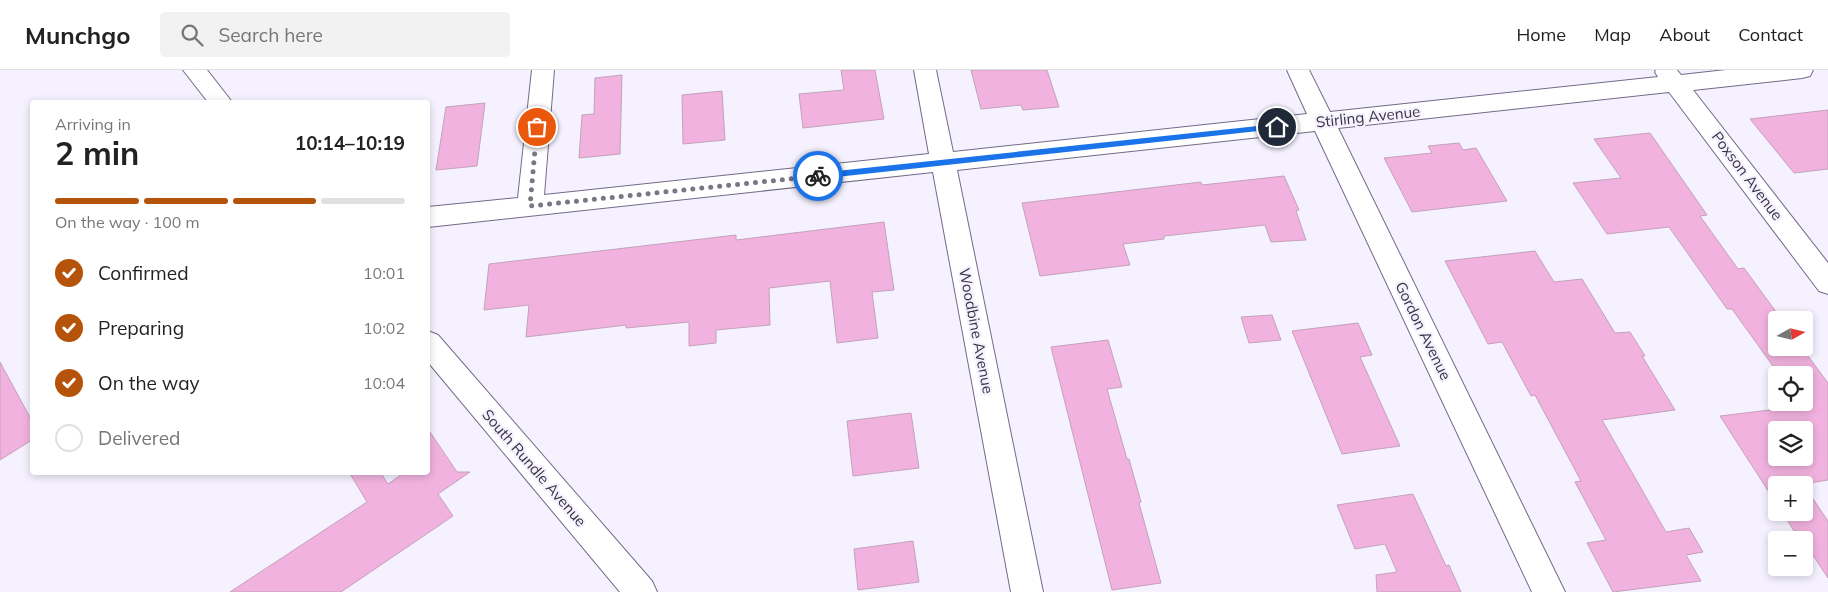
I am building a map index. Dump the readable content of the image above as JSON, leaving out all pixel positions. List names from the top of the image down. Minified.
{"streets":{"street":["Stirling Avenue","Poxson Avenue","Woodbine Avenue","Gordon Avenue","South Rundle Avenue"]},"crossings":[["Stirling Avenue","Poxson Avenue"],["Stirling Avenue","Woodbine Avenue"],["Stirling Avenue","Gordon Avenue"]],"north":"right","page":{"header":"Munchgo","search":"Search here","nav":["Home","Map","About","Contact"],"heading":["2 min","Arriving in","10:14–10:19"],"bar":"On the way · 100 m","list":[["Confirmed","10:01"],["Preparing","10:02"],["On the way","10:04"],"Delivered"],"map_buttons":["+","−"]}}
